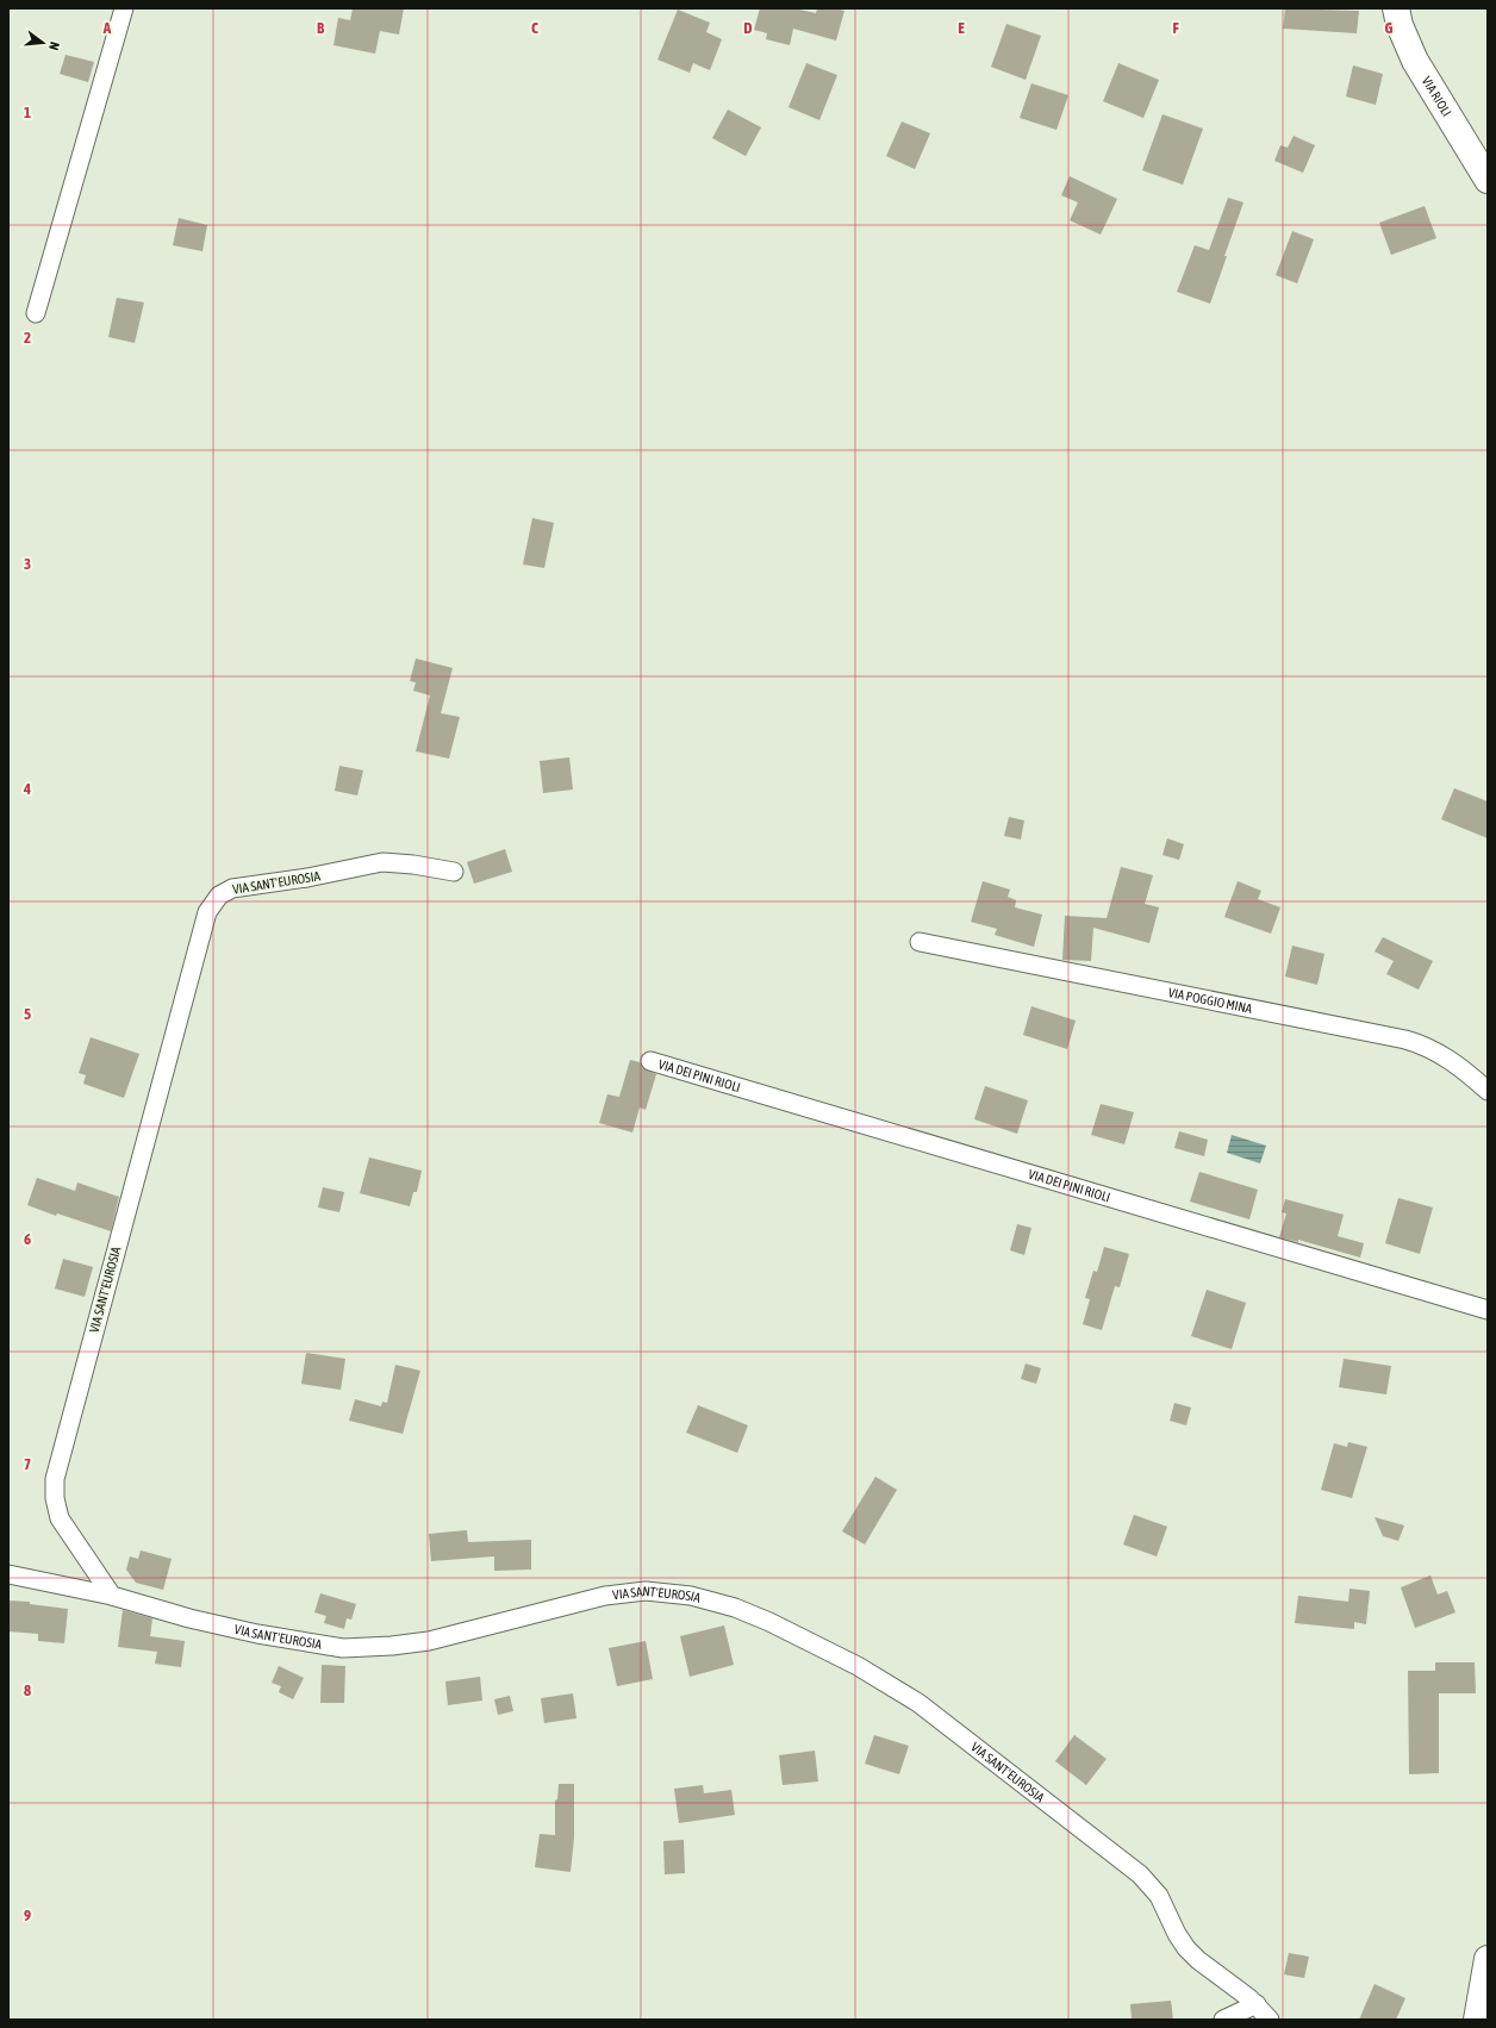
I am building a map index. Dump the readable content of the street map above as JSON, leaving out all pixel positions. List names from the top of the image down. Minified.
{"streets":{"main road":["VIA RIOLI"],"street":["VIA SANT'EUROSIA","VIA POGGIO MINA","VIA DEI PINI RIOLI"]},"north":"right","grid":{"columns":["A","B","C","D","E","F","G"],"rows":["1","2","3","4","5","6","7","8","9"]}}
